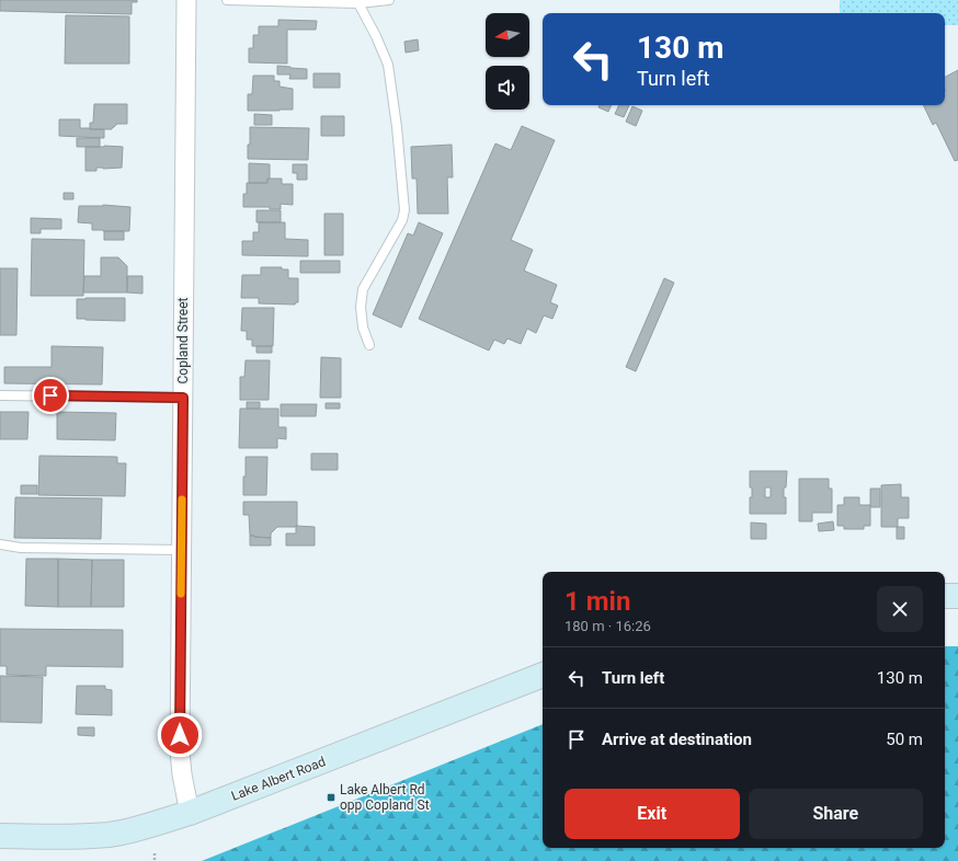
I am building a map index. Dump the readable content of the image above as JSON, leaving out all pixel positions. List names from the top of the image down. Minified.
{"streets":{"main road":["Lake Albert Road"],"street":["Copland Street"]},"crossings":[["Copland Street","Lake Albert Road"]],"places":{"transit":["Lake Albert Rd opp Copland St"]},"north":"left","page":{"turn":["130 m","Turn left"],"heading":["1 min","180 m · 16:26"],"list":[{"name":"Turn left","value":"130 m"},{"name":"Arrive at destination","value":"50 m"}],"buttons":["Exit","Share"]}}
